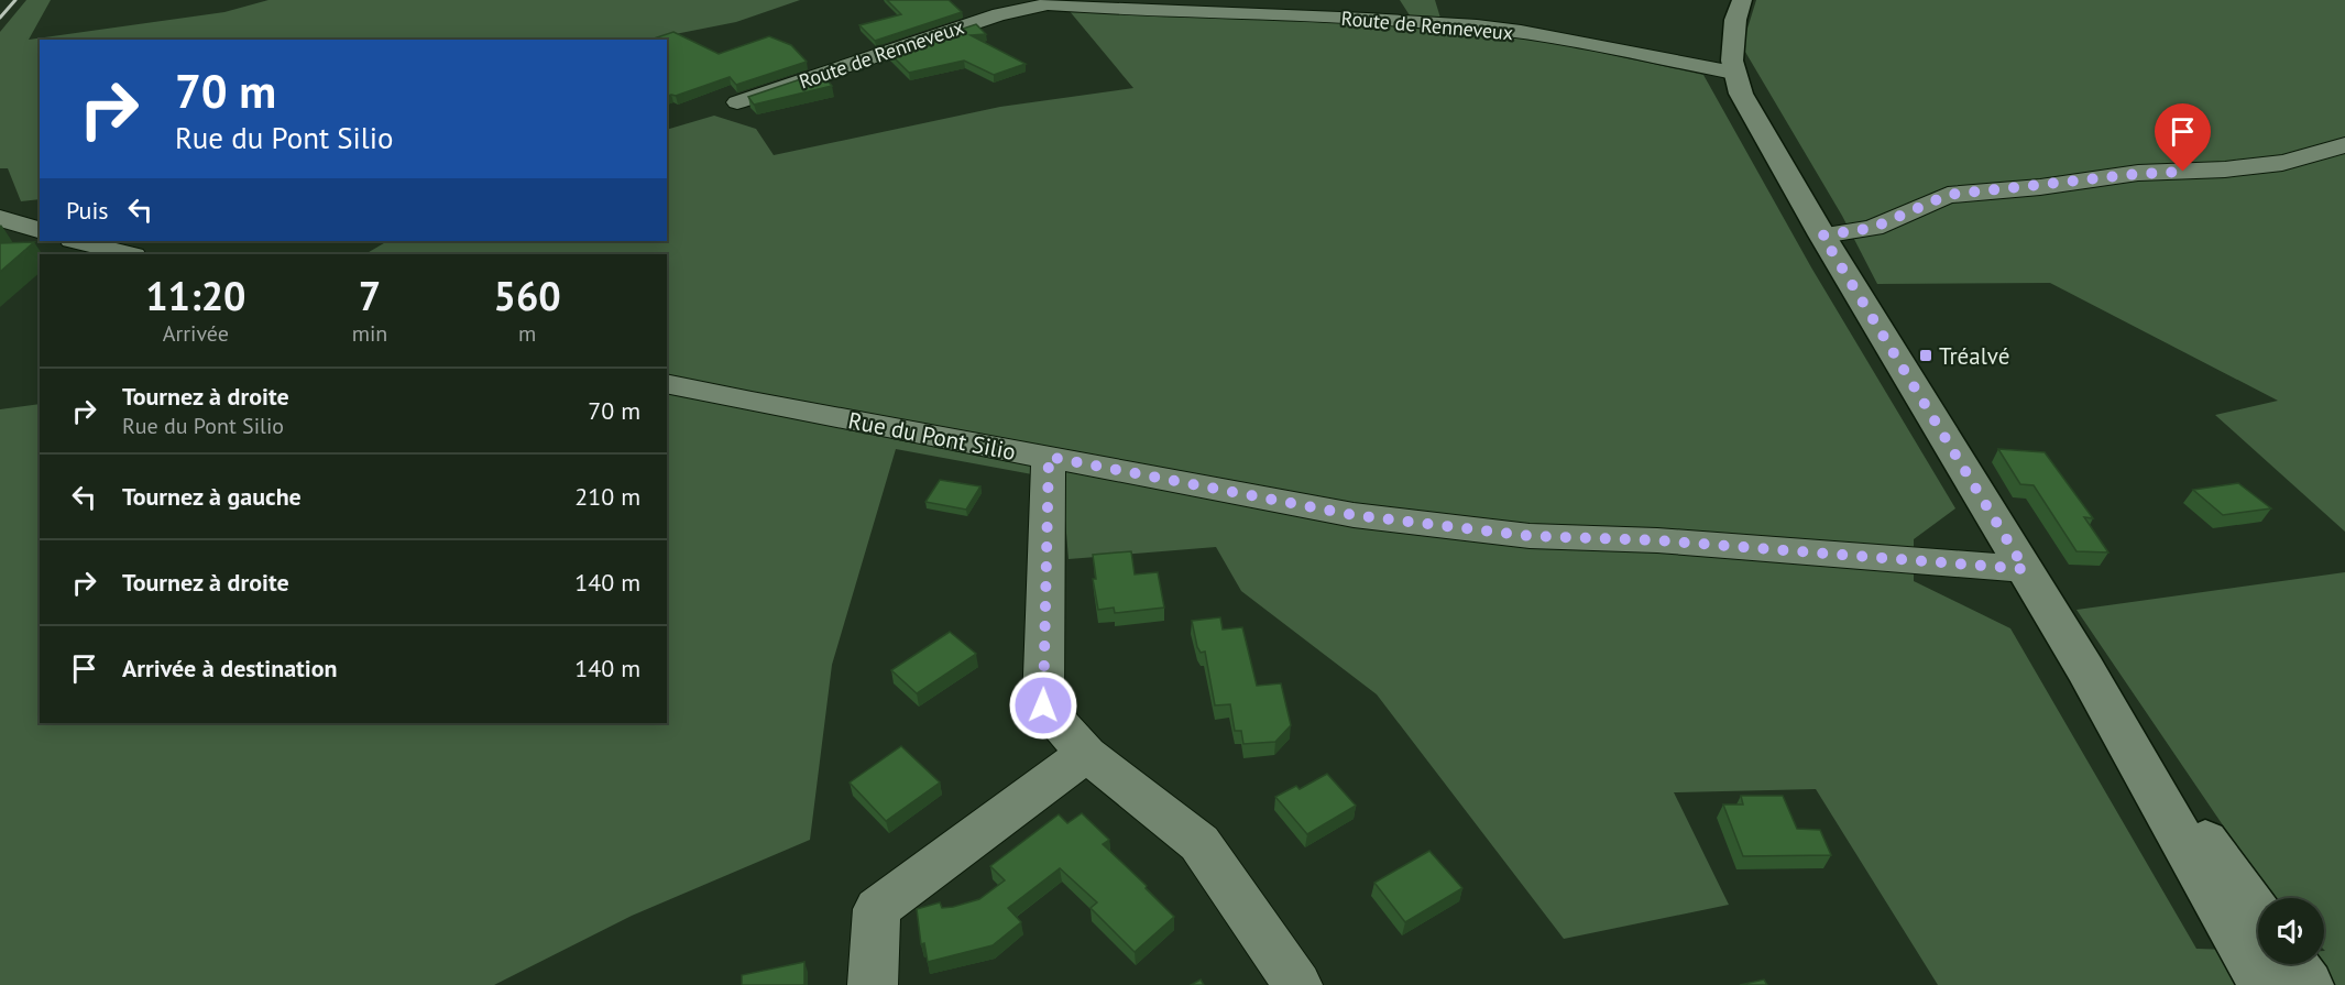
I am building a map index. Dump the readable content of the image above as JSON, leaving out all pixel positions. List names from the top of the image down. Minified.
{"streets":{"street":["Route de Renneveux","Rue du Pont Silio"]},"places":{"transit":["Tréalvé"]},"page":{"turn":["70 m","Rue du Pont Silio"],"then":"Puis","eta":["11:20","Arrivée","7","min","560","m"],"list":[{"name":"Tournez à droite","note":"Rue du Pont Silio","value":"70 m"},{"name":"Tournez à gauche","value":"210 m"},{"name":"Tournez à droite","value":"140 m"},{"name":"Arrivée à destination","value":"140 m"}]}}
